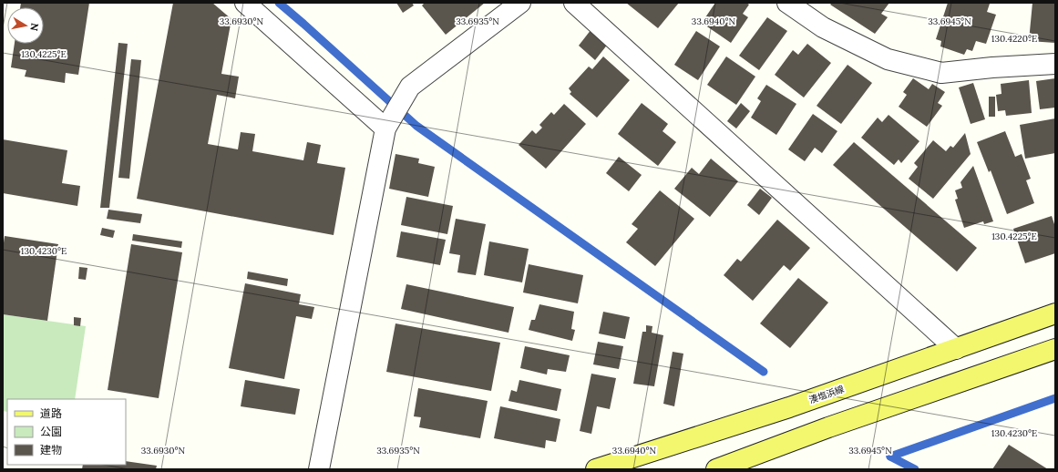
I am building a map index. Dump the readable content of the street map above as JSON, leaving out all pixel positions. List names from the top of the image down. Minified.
{"streets":{"main road":["湊塩浜線"]},"legend":["道路","公園","建物"],"north":"right","coordinates":["33.6930°N","33.6935°N","33.6940°N","33.6945°N","130.4220°E","130.4225°E","130.4230°E"]}
